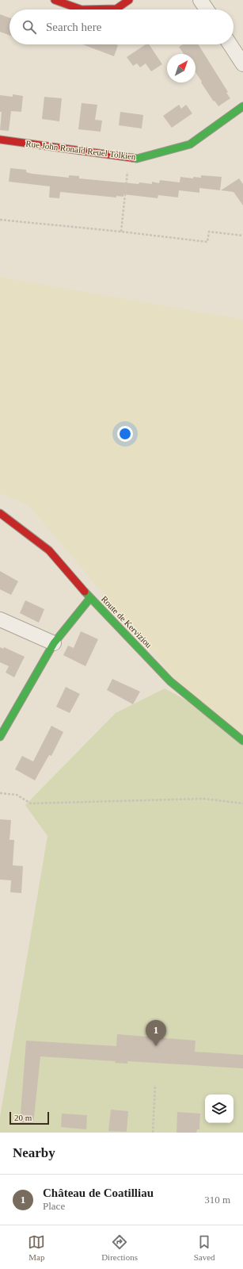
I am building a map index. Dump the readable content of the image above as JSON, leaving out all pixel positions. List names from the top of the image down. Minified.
{"streets":{"street":["Rue John Ronald Reuel Tolkien","Route de Kerviziou"]},"scale_bar":"20 m","north":"top right","page":{"search":"Search here","pins":"1","scale":"20 m","heading":"Nearby","list":[{"mark":"1","name":"Château de Coatilliau","note":"Place","value":"310 m"}],"nav":["Map","Directions","Saved"]}}
